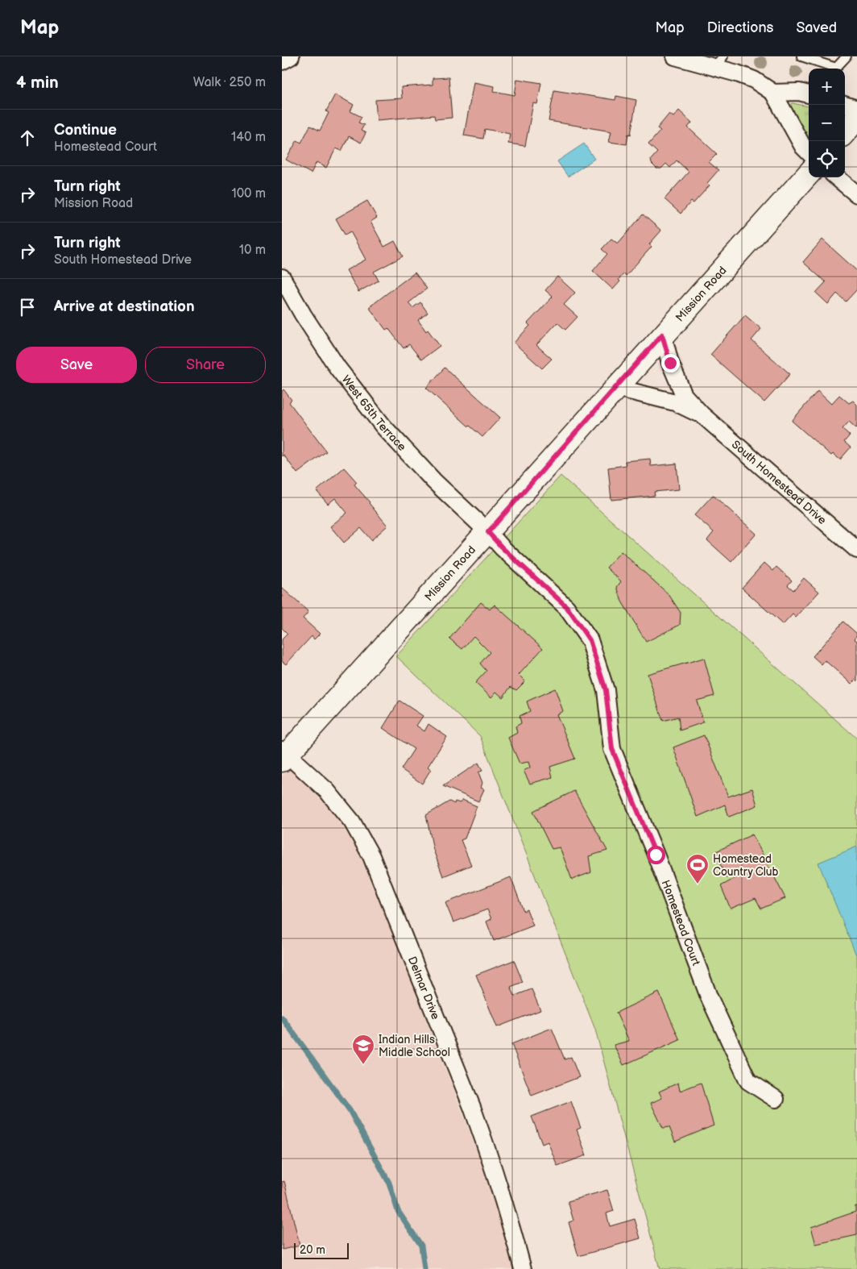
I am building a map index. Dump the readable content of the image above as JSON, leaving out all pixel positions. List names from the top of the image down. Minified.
{"streets":{"main road":["Mission Road"],"street":["West 65th Terrace","South Homestead Drive","Homestead Court","Delmar Drive"]},"crossings":[["Mission Road","West 65th Terrace"],["Mission Road","South Homestead Drive"],["Mission Road","Homestead Court"],["Mission Road","Delmar Drive"],["West 65th Terrace","Homestead Court"]],"places":{"sports":["Homestead Country Club"],"school or university":["Indian Hills Middle School"]},"scale_bar":"20 m","page":{"header":"Map","nav":["Map","Directions","Saved"],"heading":["4 min","Walk · 250 m"],"map_buttons":["+","−"],"list":[["Continue","Homestead Court","140 m"],["Turn right","Mission Road","100 m"],["Turn right","South Homestead Drive","10 m"],"Arrive at destination"],"buttons":["Save","Share"],"scale":"20 m"}}
